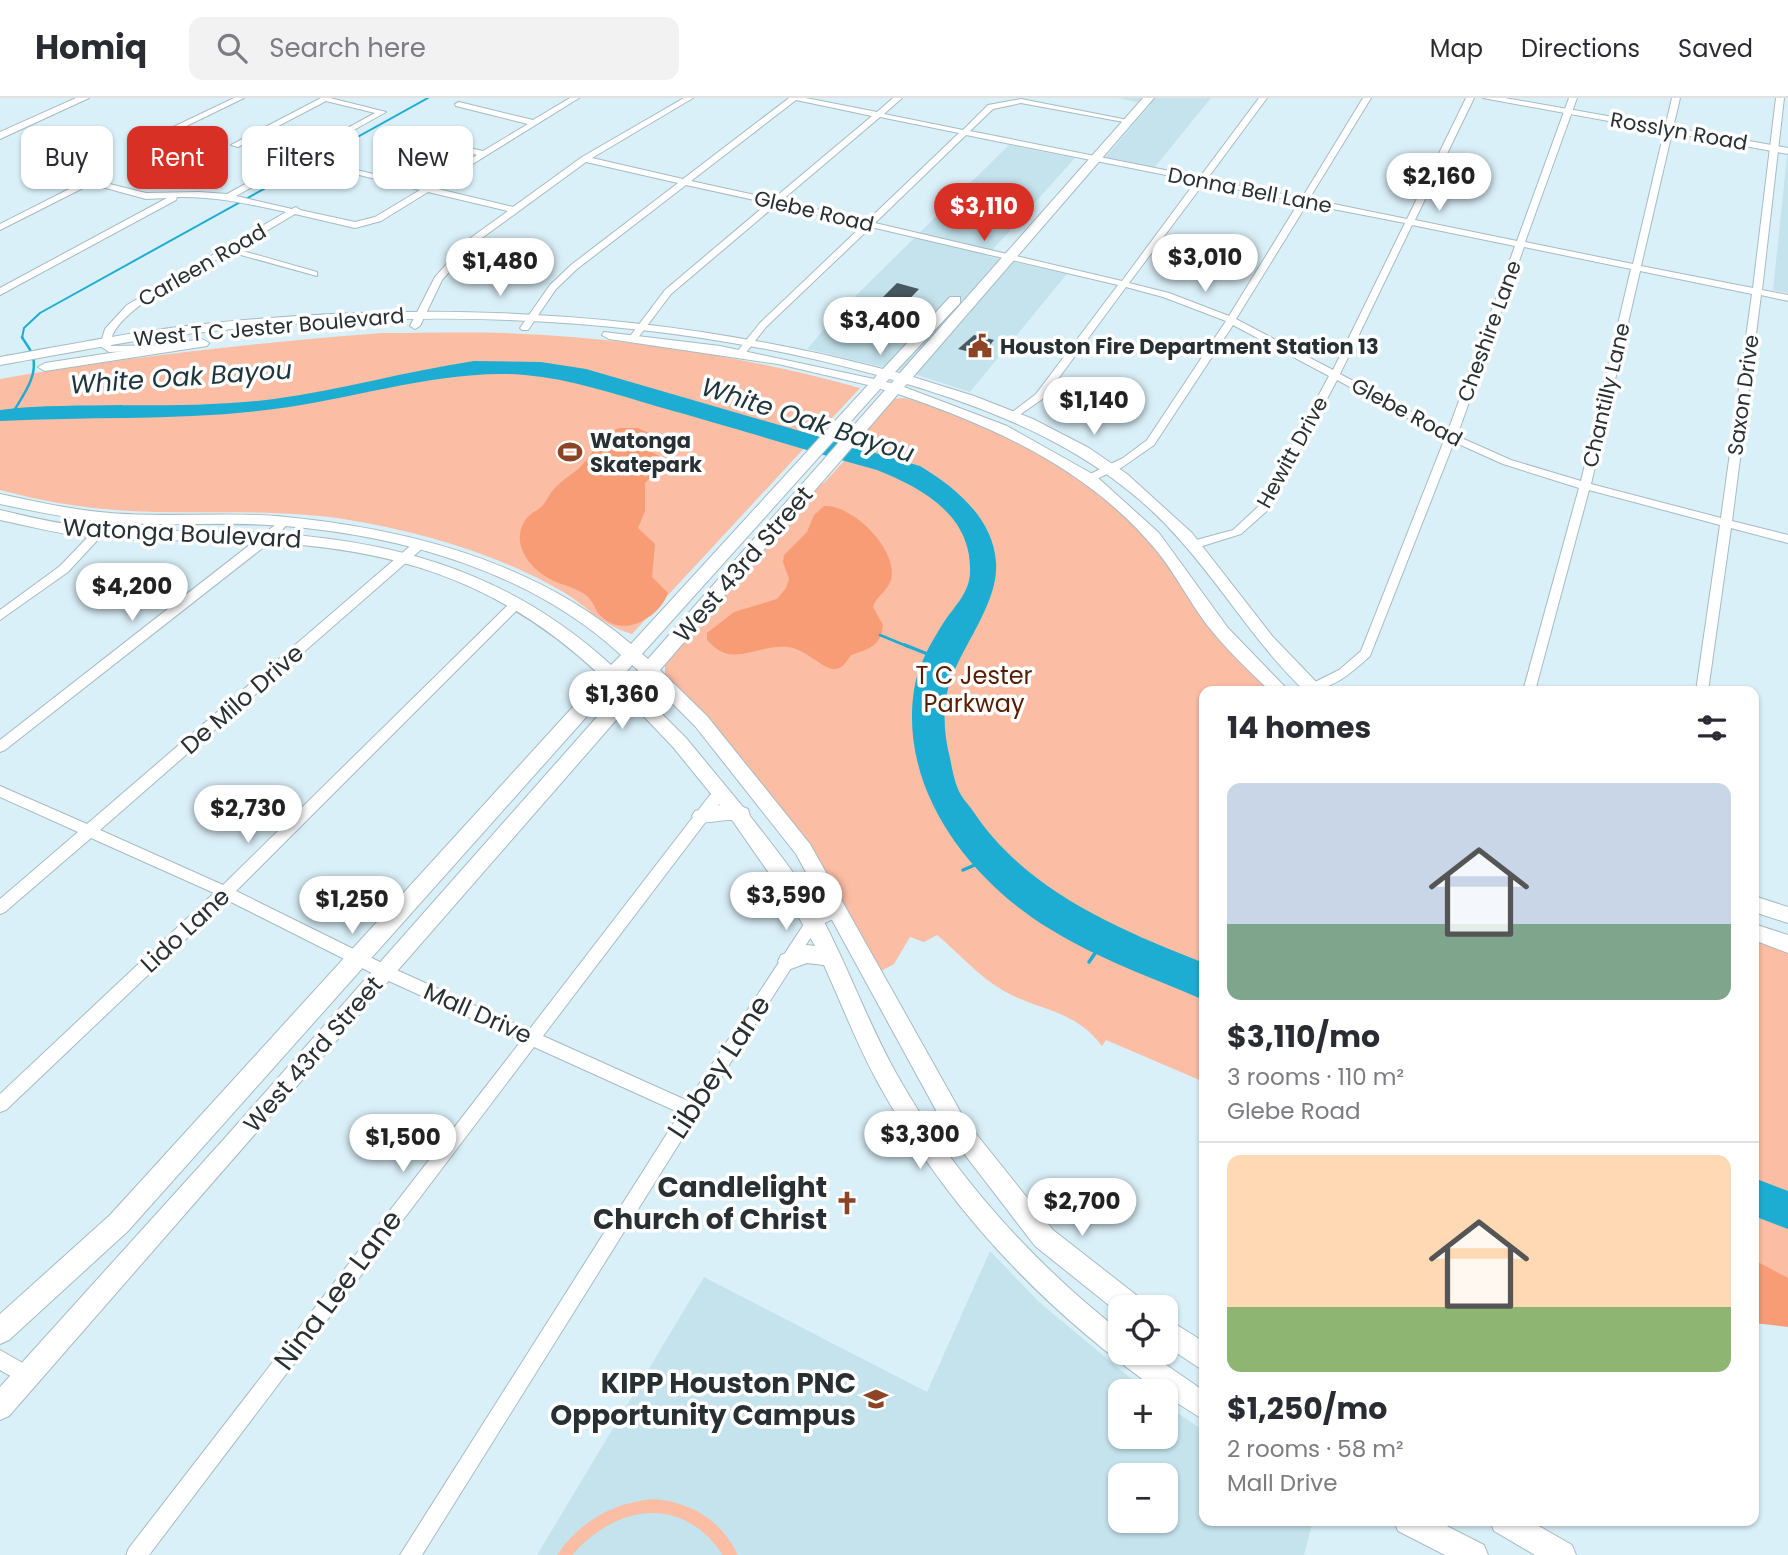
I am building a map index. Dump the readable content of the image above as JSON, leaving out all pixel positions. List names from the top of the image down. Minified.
{"streets":{"main road":["Rosslyn Road","West T C Jester Boulevard","Watonga Boulevard","West 43rd Street"],"street":["Donna Bell Lane","Glebe Road","Carleen Road","Cheshire Lane","Chantilly Lane","Saxon Drive","Hewitt Drive","De Milo Drive","Lido Lane","Mall Drive","Libbey Lane","Nina Lee Lane"]},"crossings":[["Rosslyn Road","Cheshire Lane"],["Rosslyn Road","Chantilly Lane"],["Rosslyn Road","Saxon Drive"],["Donna Bell Lane","Cheshire Lane"],["Donna Bell Lane","Chantilly Lane"],["Donna Bell Lane","Saxon Drive"],["Donna Bell Lane","Hewitt Drive"],["Donna Bell Lane","West 43rd Street"],["Glebe Road","Cheshire Lane"],["Glebe Road","Chantilly Lane"],["Glebe Road","Saxon Drive"],["Glebe Road","Hewitt Drive"],["Glebe Road","West 43rd Street"],["Carleen Road","West T C Jester Boulevard"],["West T C Jester Boulevard","Hewitt Drive"],["West T C Jester Boulevard","West 43rd Street"],["Watonga Boulevard","West 43rd Street"],["Watonga Boulevard","De Milo Drive"],["Watonga Boulevard","Lido Lane"],["Watonga Boulevard","Libbey Lane"],["Watonga Boulevard","Nina Lee Lane"],["West 43rd Street","Mall Drive"],["De Milo Drive","Mall Drive"],["Lido Lane","Mall Drive"],["Mall Drive","Libbey Lane"],["Mall Drive","Nina Lee Lane"]],"water":["White Oak Bayou"],"parks":["T C Jester Parkway"],"places":{"public building":["Houston Fire Department Station 13"],"sports":["Watonga Skatepark"],"church":["Candlelight Church of Christ"],"school or university":["KIPP Houston PNC Opportunity Campus"]},"page":{"header":"Homiq","search":"Search here","nav":["Map","Directions","Saved"],"chip":["Buy","Rent","Filters","New"],"price":["$2,160","$3,110","$3,010","$1,480","$3,400","$1,140","$4,200","$1,360","$2,730","$3,590","$1,250","$3,300","$1,500","$2,700"],"heading":"14 homes","list":[{"name":"$3,110/mo","note":"3 rooms · 110 m² · Glebe Road"},{"name":"$1,250/mo","note":"2 rooms · 58 m² · Mall Drive"}],"map_buttons":["+","−"]}}
